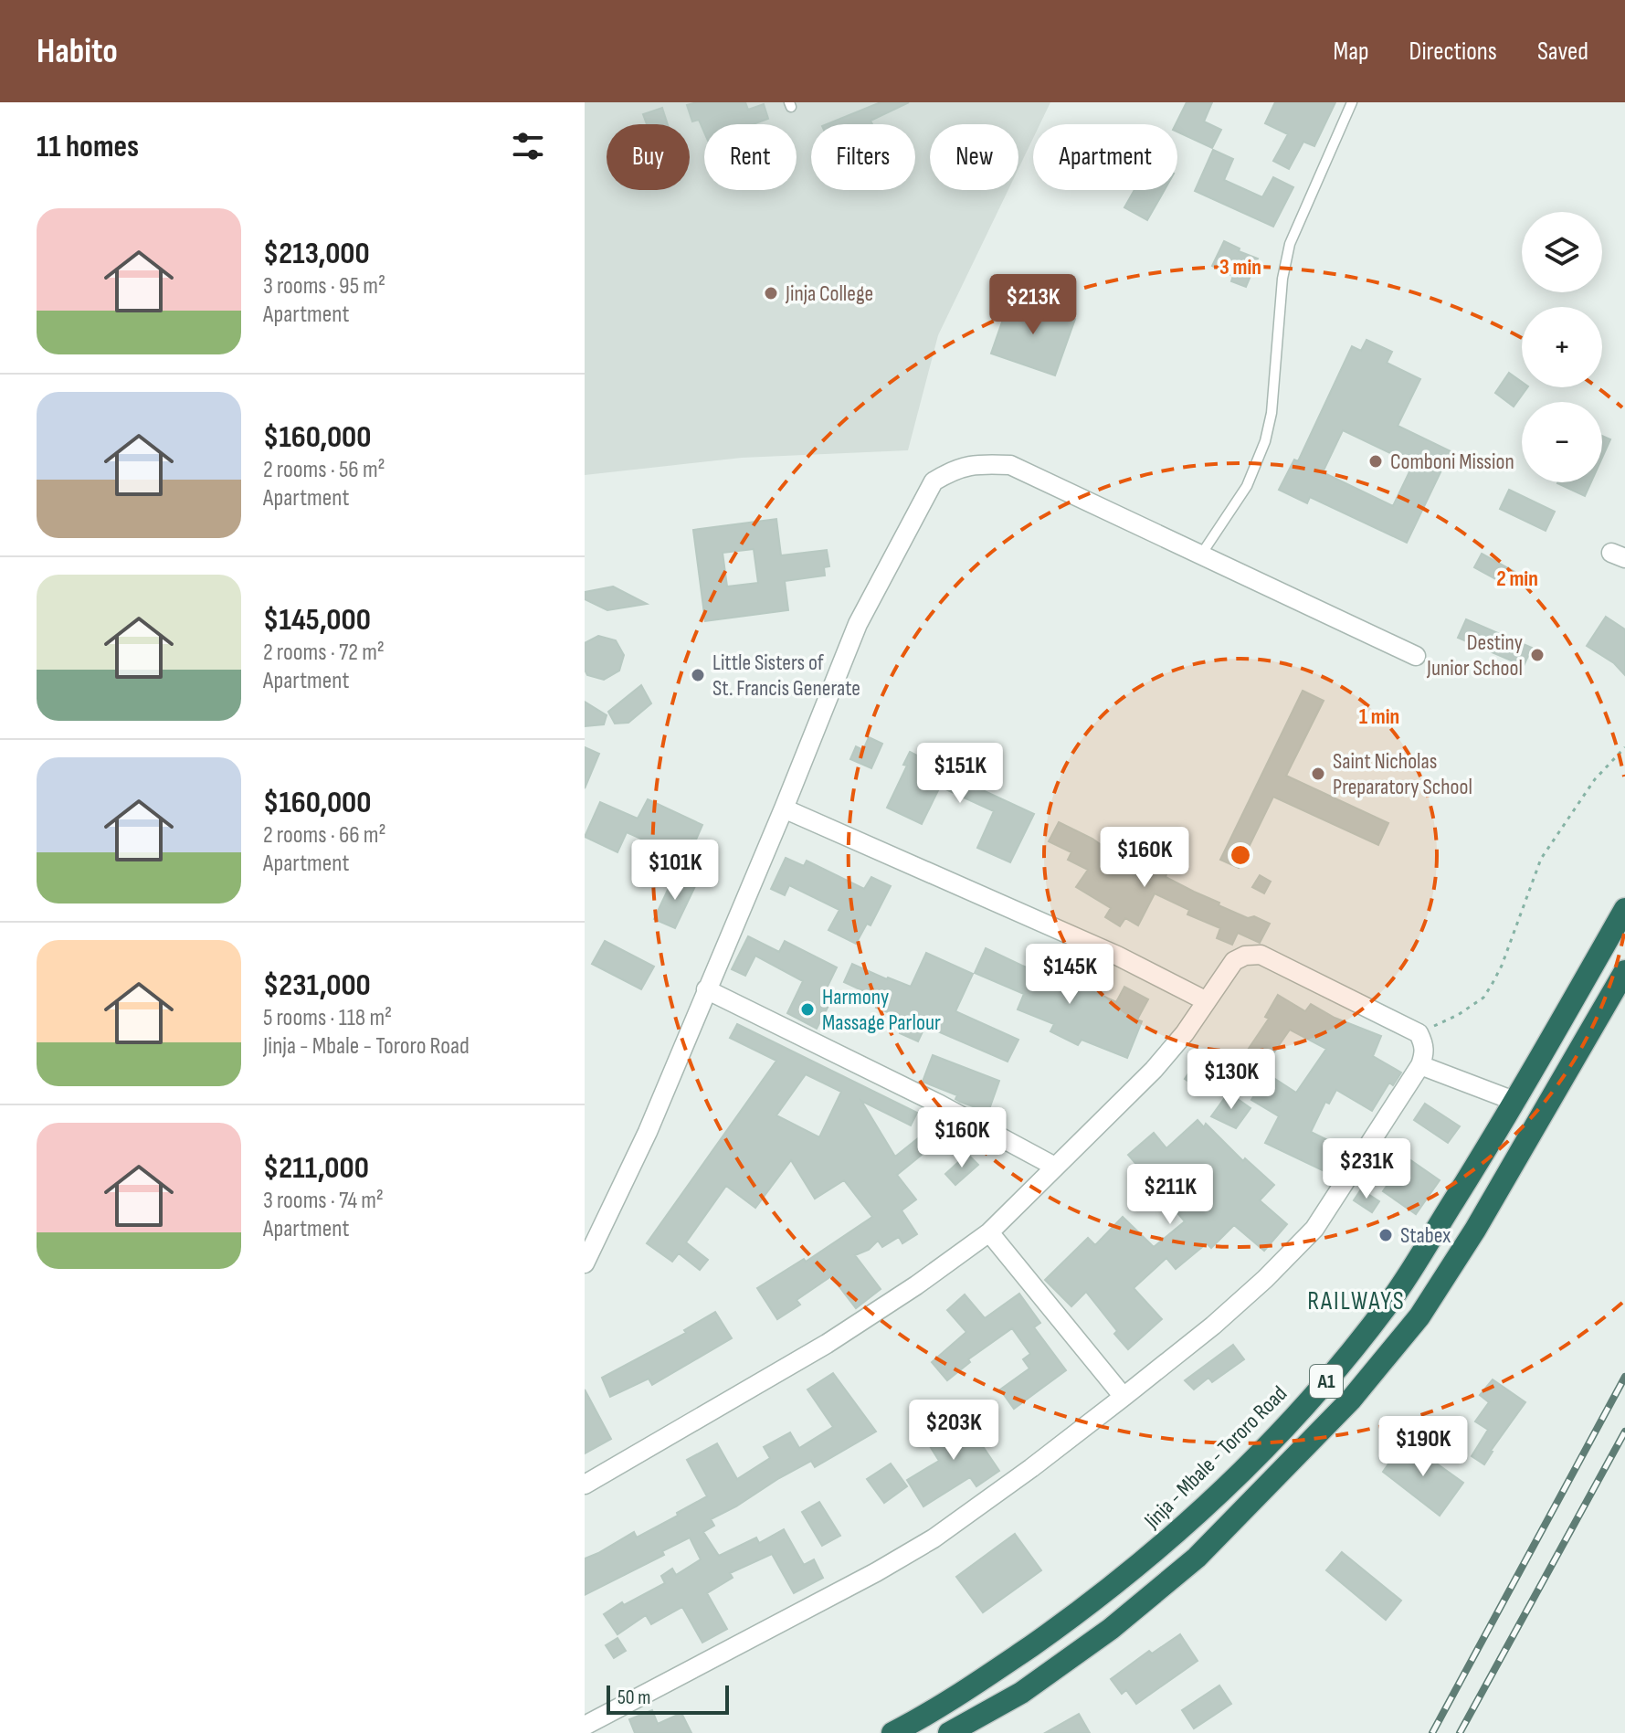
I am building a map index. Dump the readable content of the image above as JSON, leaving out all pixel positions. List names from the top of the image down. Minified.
{"streets":{"highway":["A1","Jinja - Mbale - Tororo Road"]},"districts":["RAILWAYS"],"places":["Jinja College","Comboni Mission","Destiny Junior School","Little Sisters of St. Francis Generate","Saint Nicholas Preparatory School","Harmony Massage Parlour","Stabex"],"scale_bar":"50 m","page":{"header":"Habito","nav":["Map","Directions","Saved"],"heading":"11 homes","chip":["Buy","Rent","Filters","New","Apartment"],"list":[{"name":"$213,000","note":"3 rooms · 95 m² · Apartment"},{"name":"$160,000","note":"2 rooms · 56 m² · Apartment"},{"name":"$145,000","note":"2 rooms · 72 m² · Apartment"},{"name":"$160,000","note":"2 rooms · 66 m² · Apartment"},{"name":"$231,000","note":"5 rooms · 118 m² · Jinja - Mbale - Tororo Road"},{"name":"$211,000","note":"3 rooms · 74 m² · Apartment"}],"map_buttons":["+","−"],"price":["$213K","$151K","$160K","$101K","$145K","$130K","$160K","$231K","$211K","$203K","$190K"],"scale":"50 m"},"rings":["3 min","2 min","1 min"]}
